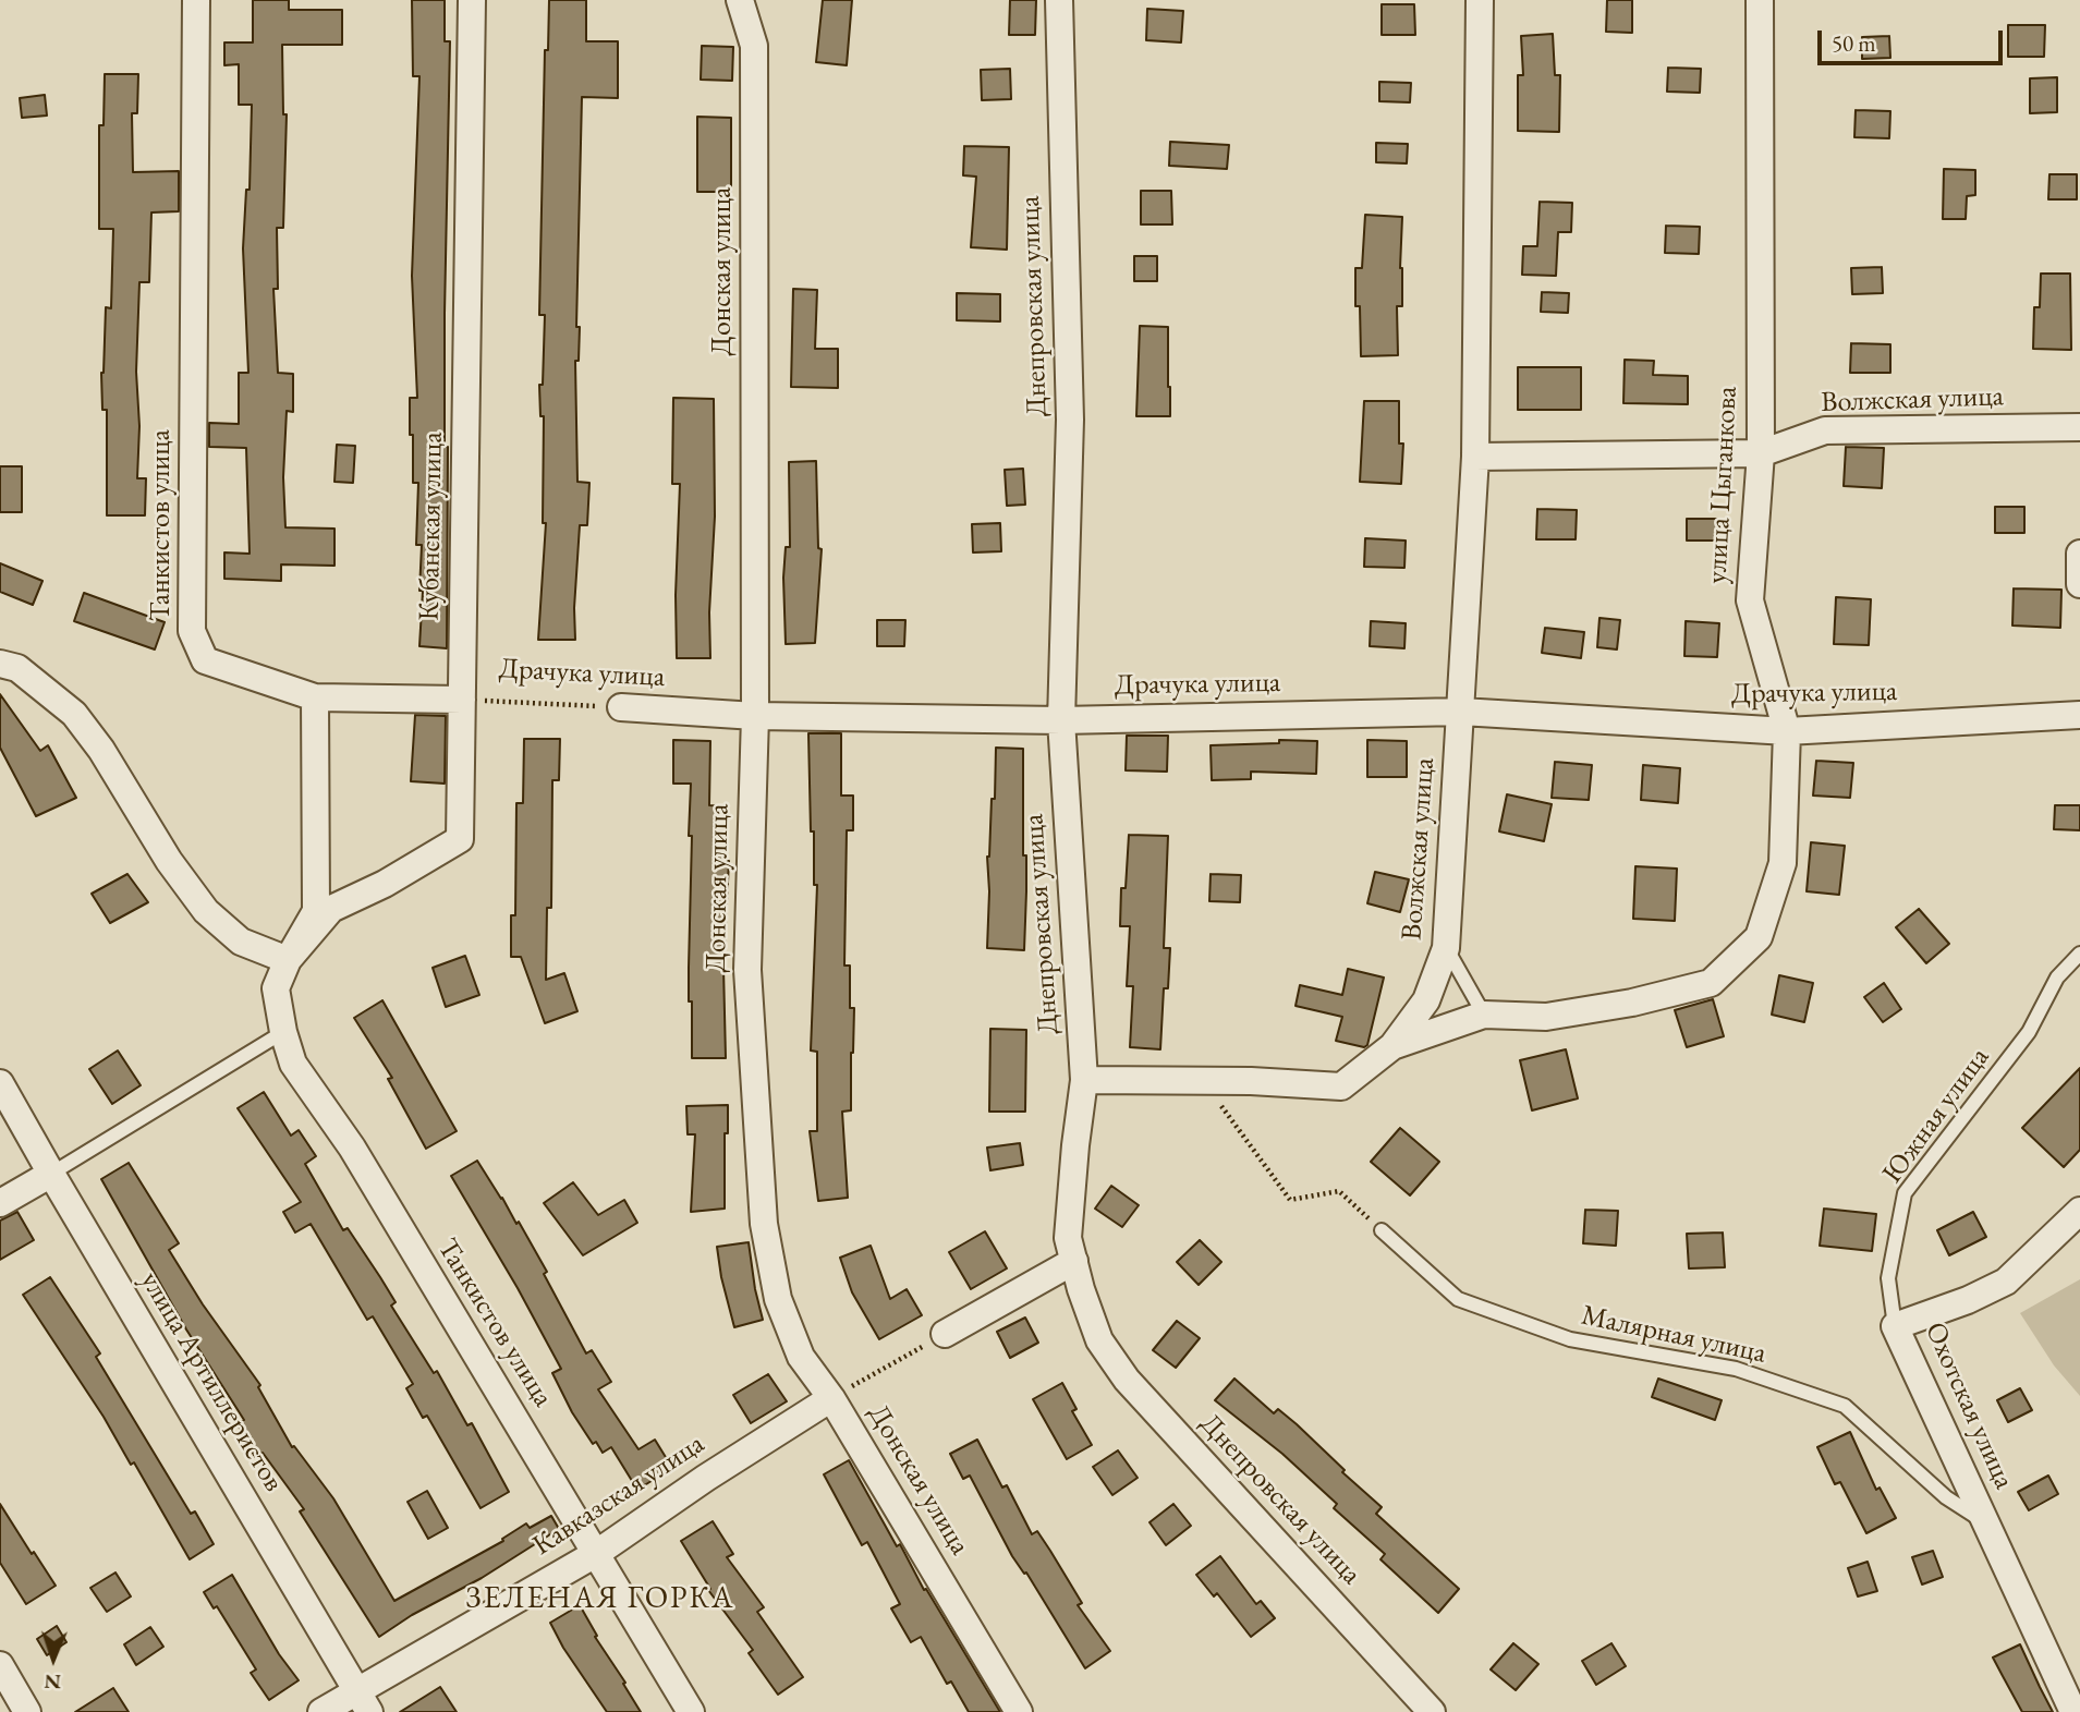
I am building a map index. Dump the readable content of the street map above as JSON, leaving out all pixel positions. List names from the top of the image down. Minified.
{"streets":{"street":["Донская улица","Днепровская улица","Волжская улица","улица Цыганкова","Танкистов улица","Кубанская улица","Драчука улица","улица Артиллеристов","Охотская улица","Кавказская улица"],"lane":["Южная улица","Малярная улица"]},"crossings":[["Донская улица","Драчука улица"],["Донская улица","Кавказская улица"],["Днепровская улица","Волжская улица"],["Днепровская улица","Драчука улица"],["Волжская улица","улица Цыганкова"],["Волжская улица","Драчука улица"],["улица Цыганкова","Драчука улица"],["Танкистов улица","Кубанская улица"],["Танкистов улица","Драчука улица"],["Танкистов улица","Кавказская улица"],["Кубанская улица","Драчука улица"],["Южная улица","Охотская улица"],["Малярная улица","Охотская улица"],["улица Артиллеристов","Кавказская улица"]],"districts":["ЗЕЛЕНАЯ ГОРКА"],"scale_bar":"50 m","north":"bottom"}
